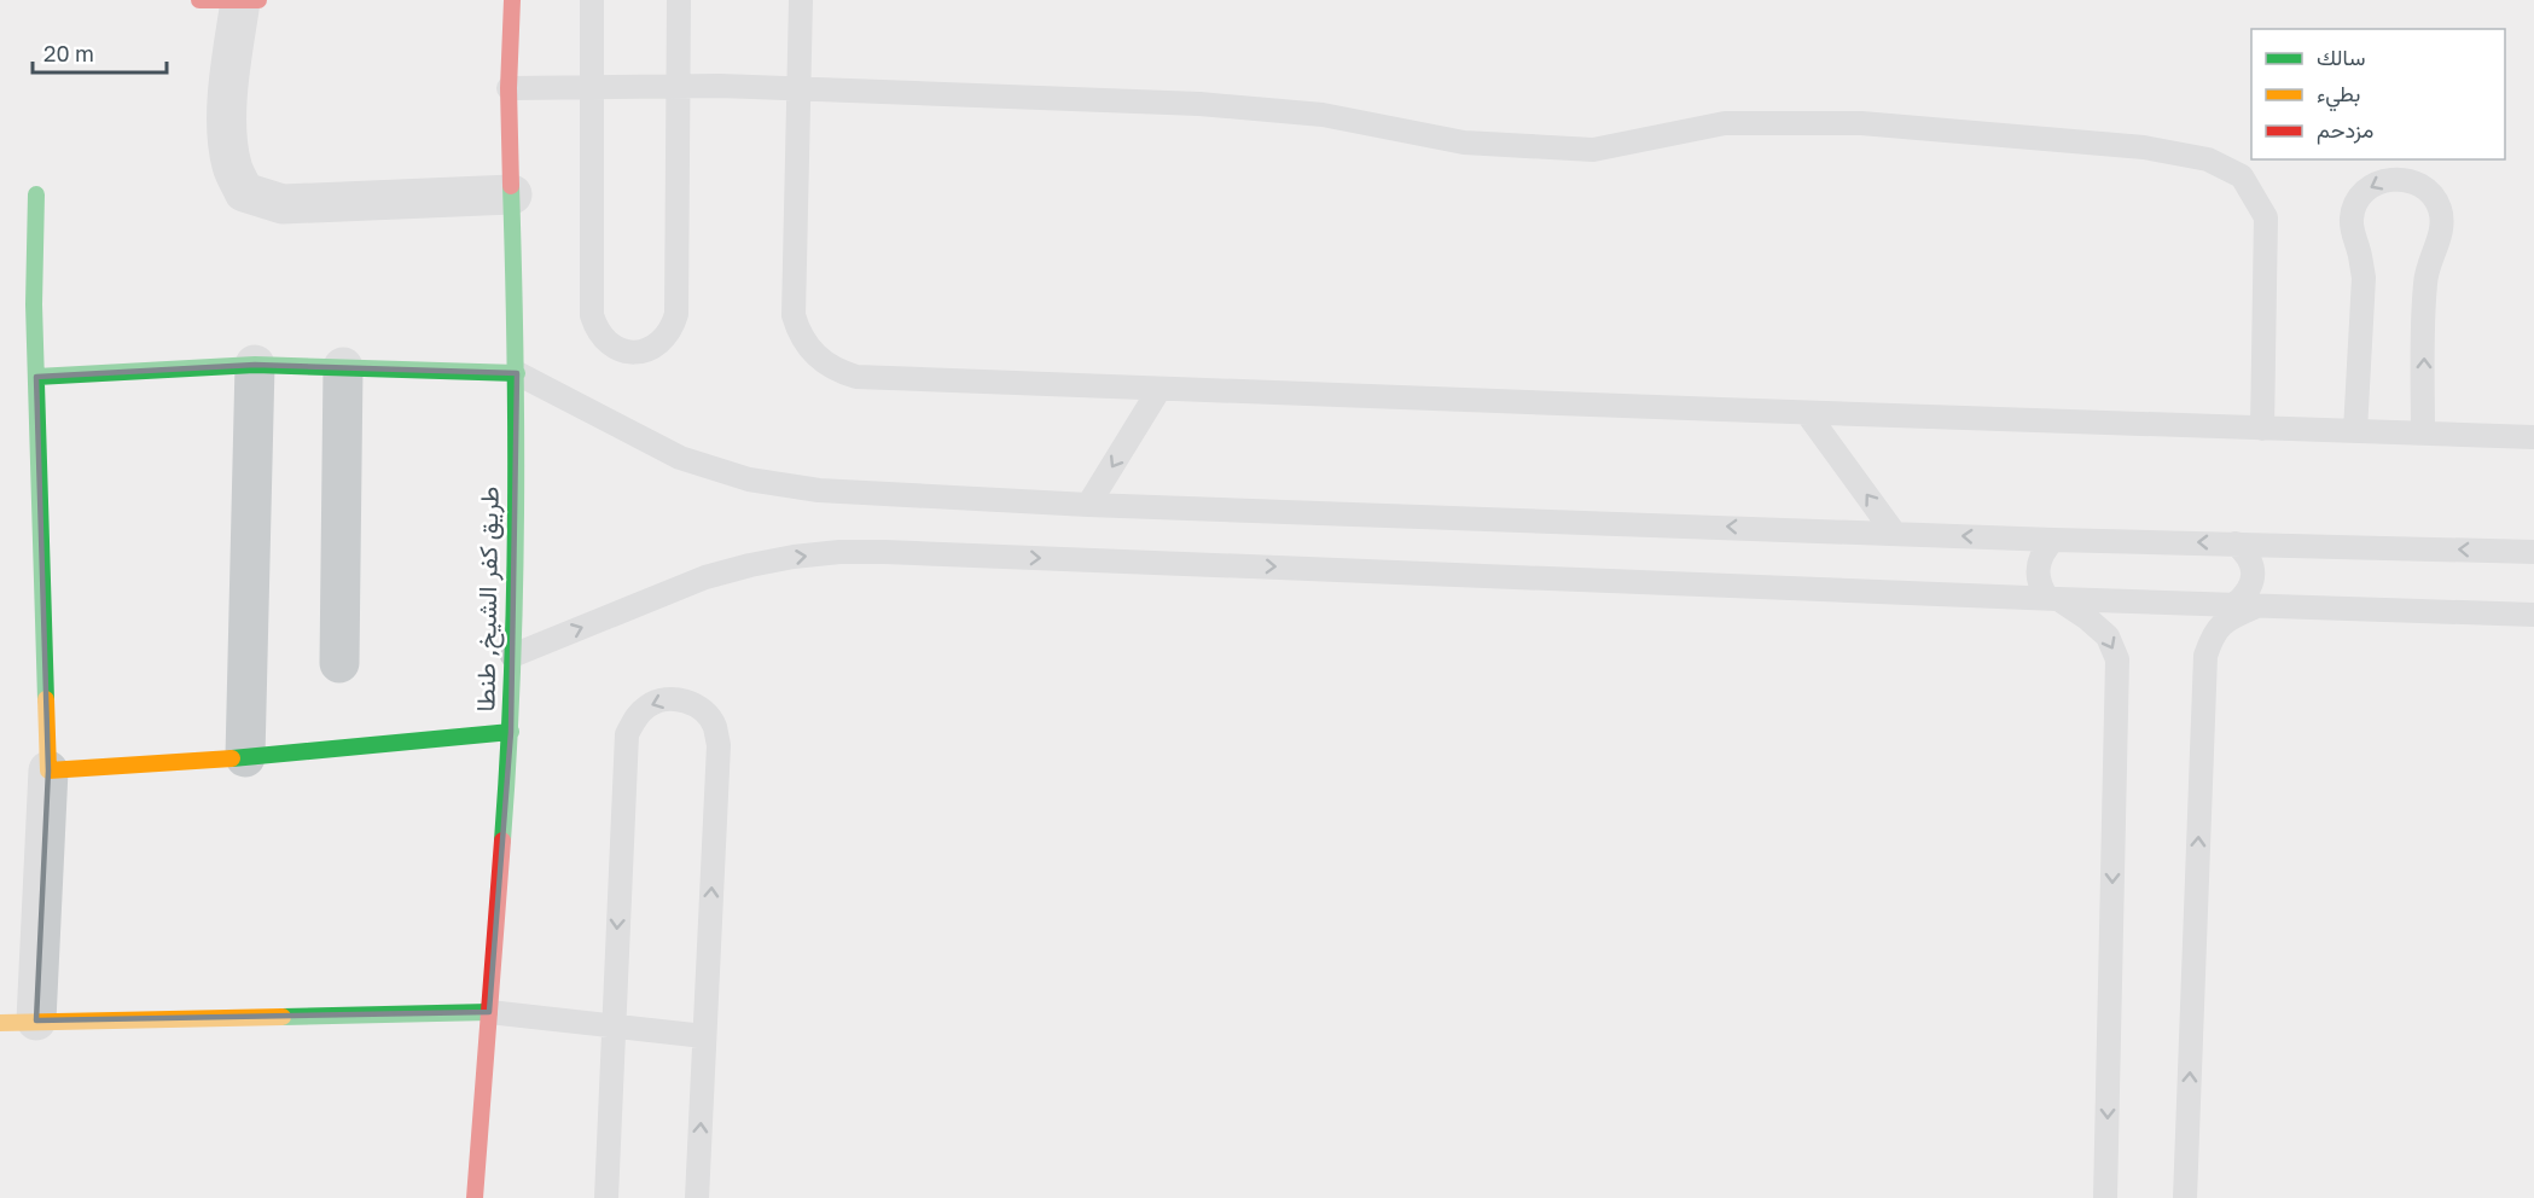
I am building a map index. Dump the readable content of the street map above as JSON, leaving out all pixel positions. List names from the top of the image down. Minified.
{"streets":{"street":["طريق كفر الشيخ, طنطا"]},"legend":["سالك","بطيء","مزدحم"],"scale_bar":"20 m"}
